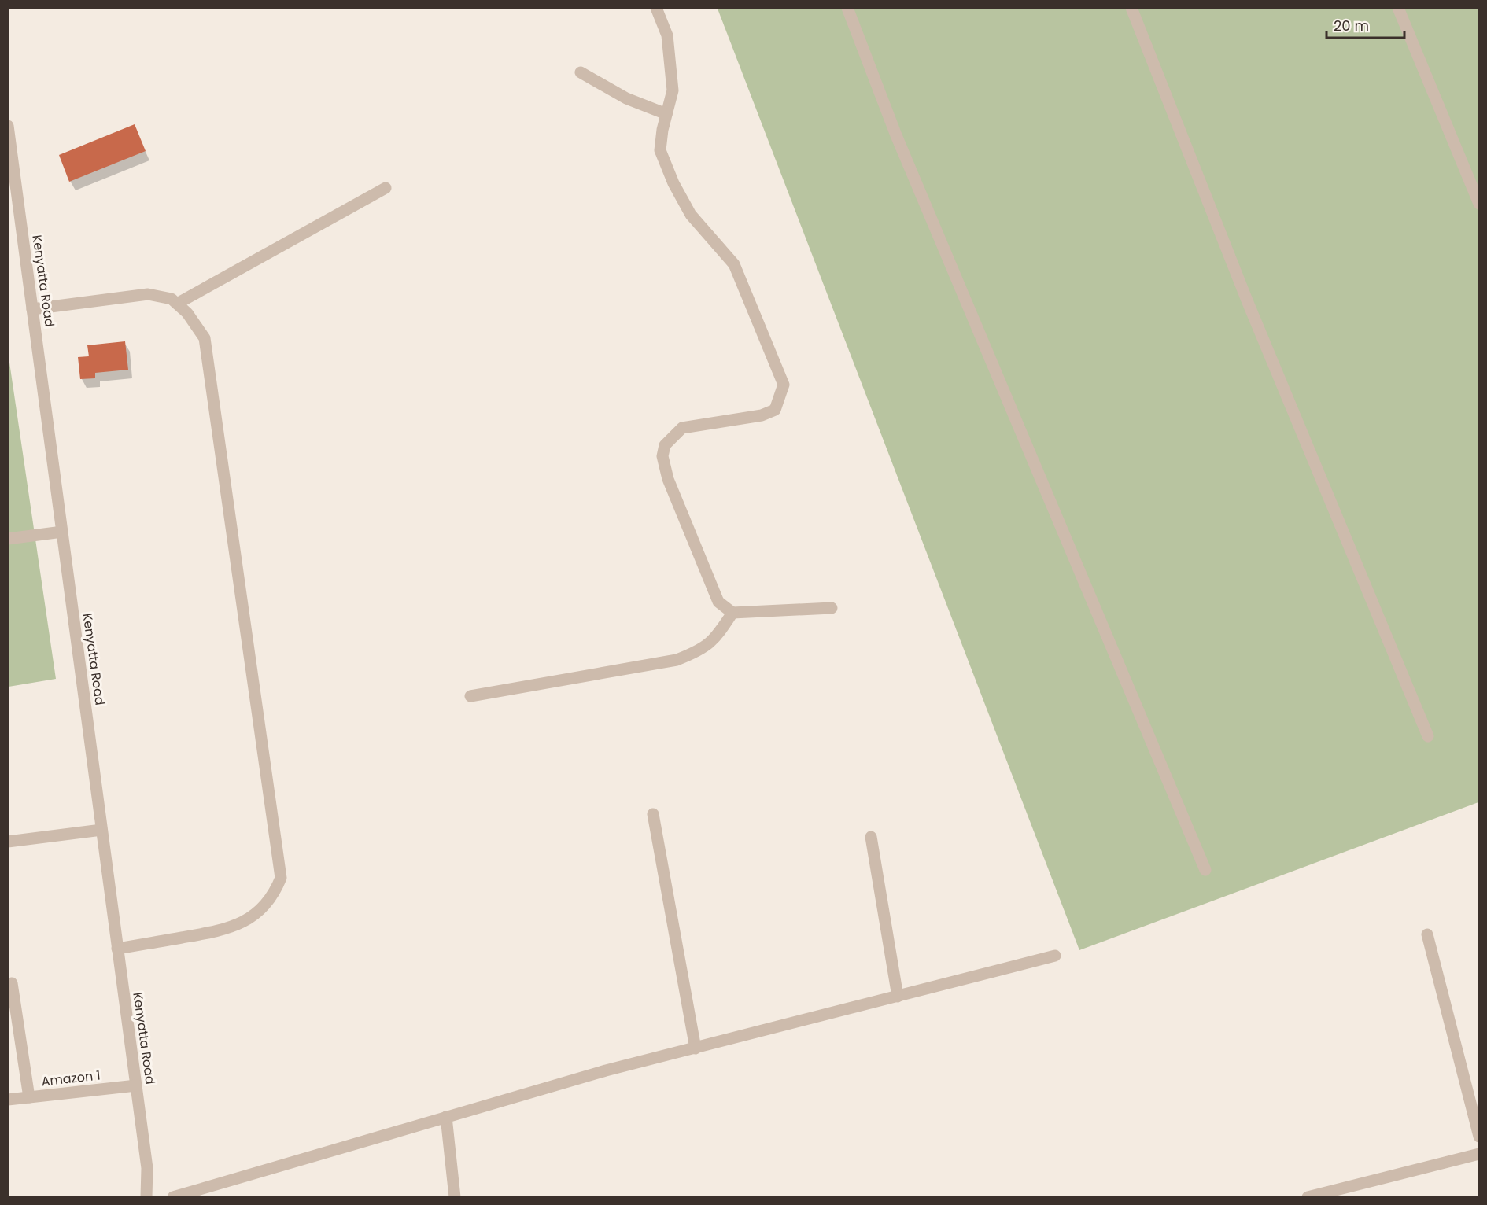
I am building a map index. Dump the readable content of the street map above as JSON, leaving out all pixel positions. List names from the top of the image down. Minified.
{"streets":{"street":["Kenyatta Road","Amazon 1"]},"crossings":[["Kenyatta Road","Amazon 1"]],"scale_bar":"20 m"}
